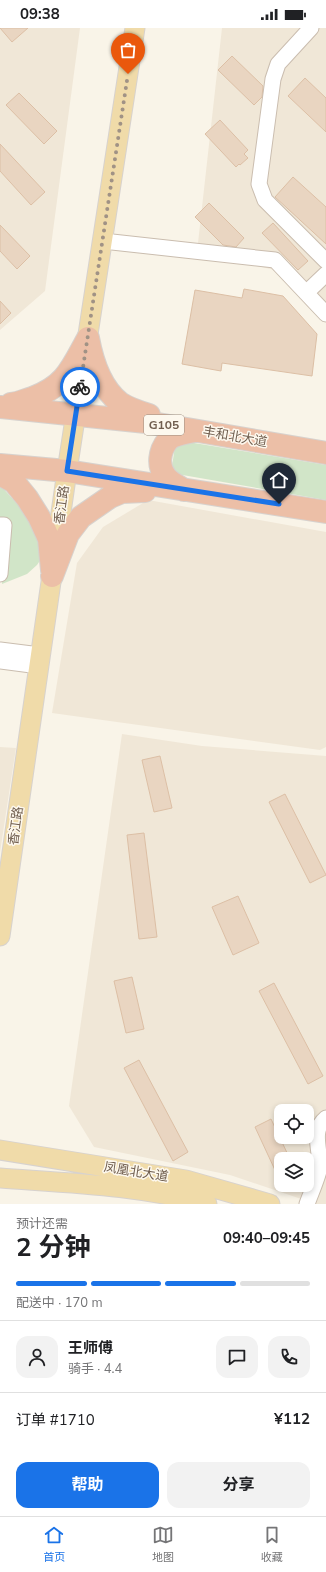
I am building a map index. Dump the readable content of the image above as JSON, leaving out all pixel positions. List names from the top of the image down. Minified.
{"streets":{"highway":["G105","丰和北大道"],"main road":["香江路","凤凰北大道"]},"crossings":[["丰和北大道","香江路"]],"page":{"status":"09:38","heading":["2 分钟","预计还需","09:40–09:45"],"panel":["王师傅","骑手 · 4.4","订单 #1710","¥112"],"bar":"配送中 · 170 m","buttons":["帮助","分享"],"tabs":["首页","地图","收藏"]}}
